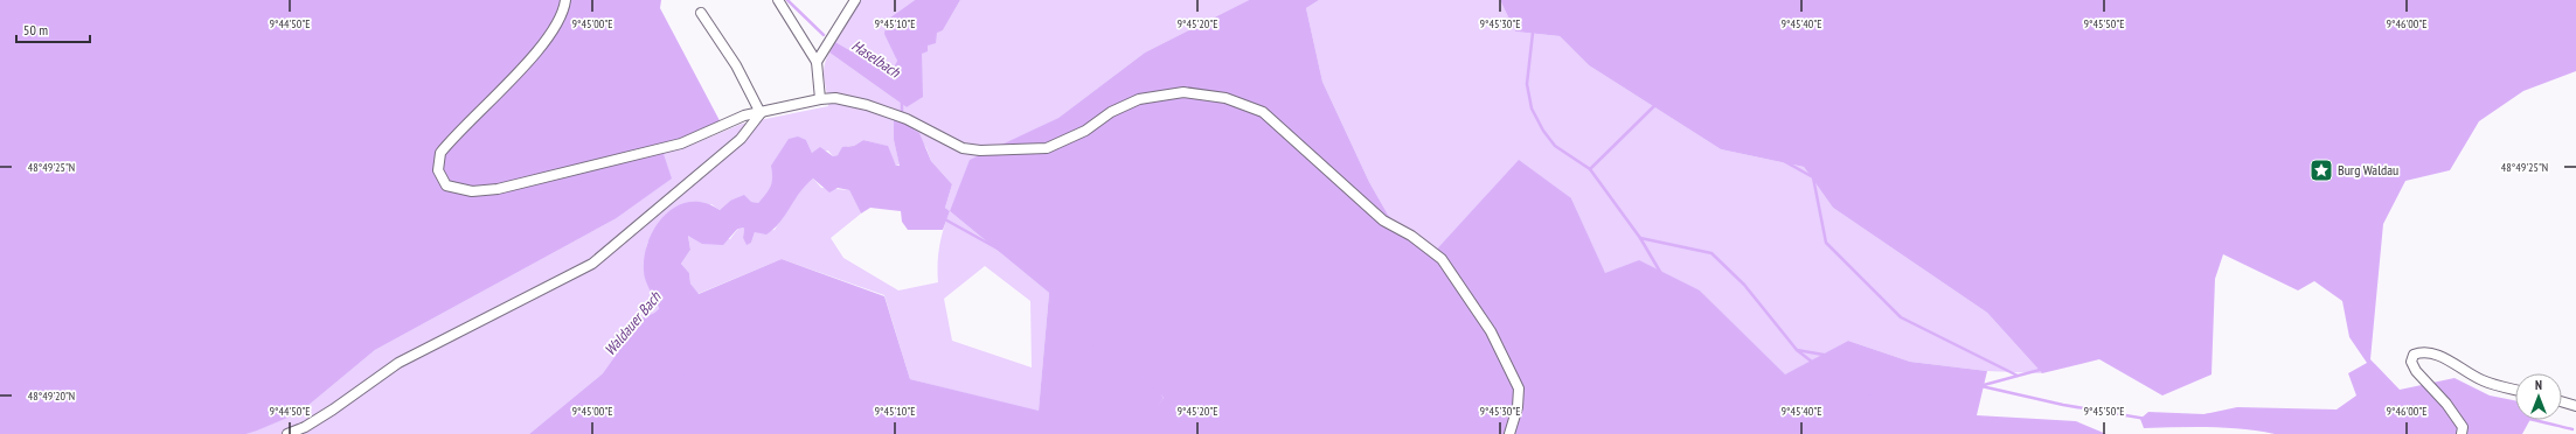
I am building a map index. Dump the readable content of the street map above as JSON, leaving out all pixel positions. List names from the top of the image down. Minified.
{"water":["Haselbach","Waldauer Bach"],"places":{"place":["Burg Waldau"]},"scale_bar":"50 m","north":"top","coordinates":["9°44'50\"E","9°45'00\"E","9°45'10\"E","9°45'20\"E","9°45'30\"E","9°45'40\"E","9°45'50\"E","9°46'00\"E","48°49'25\"N","48°49'20\"N"]}
